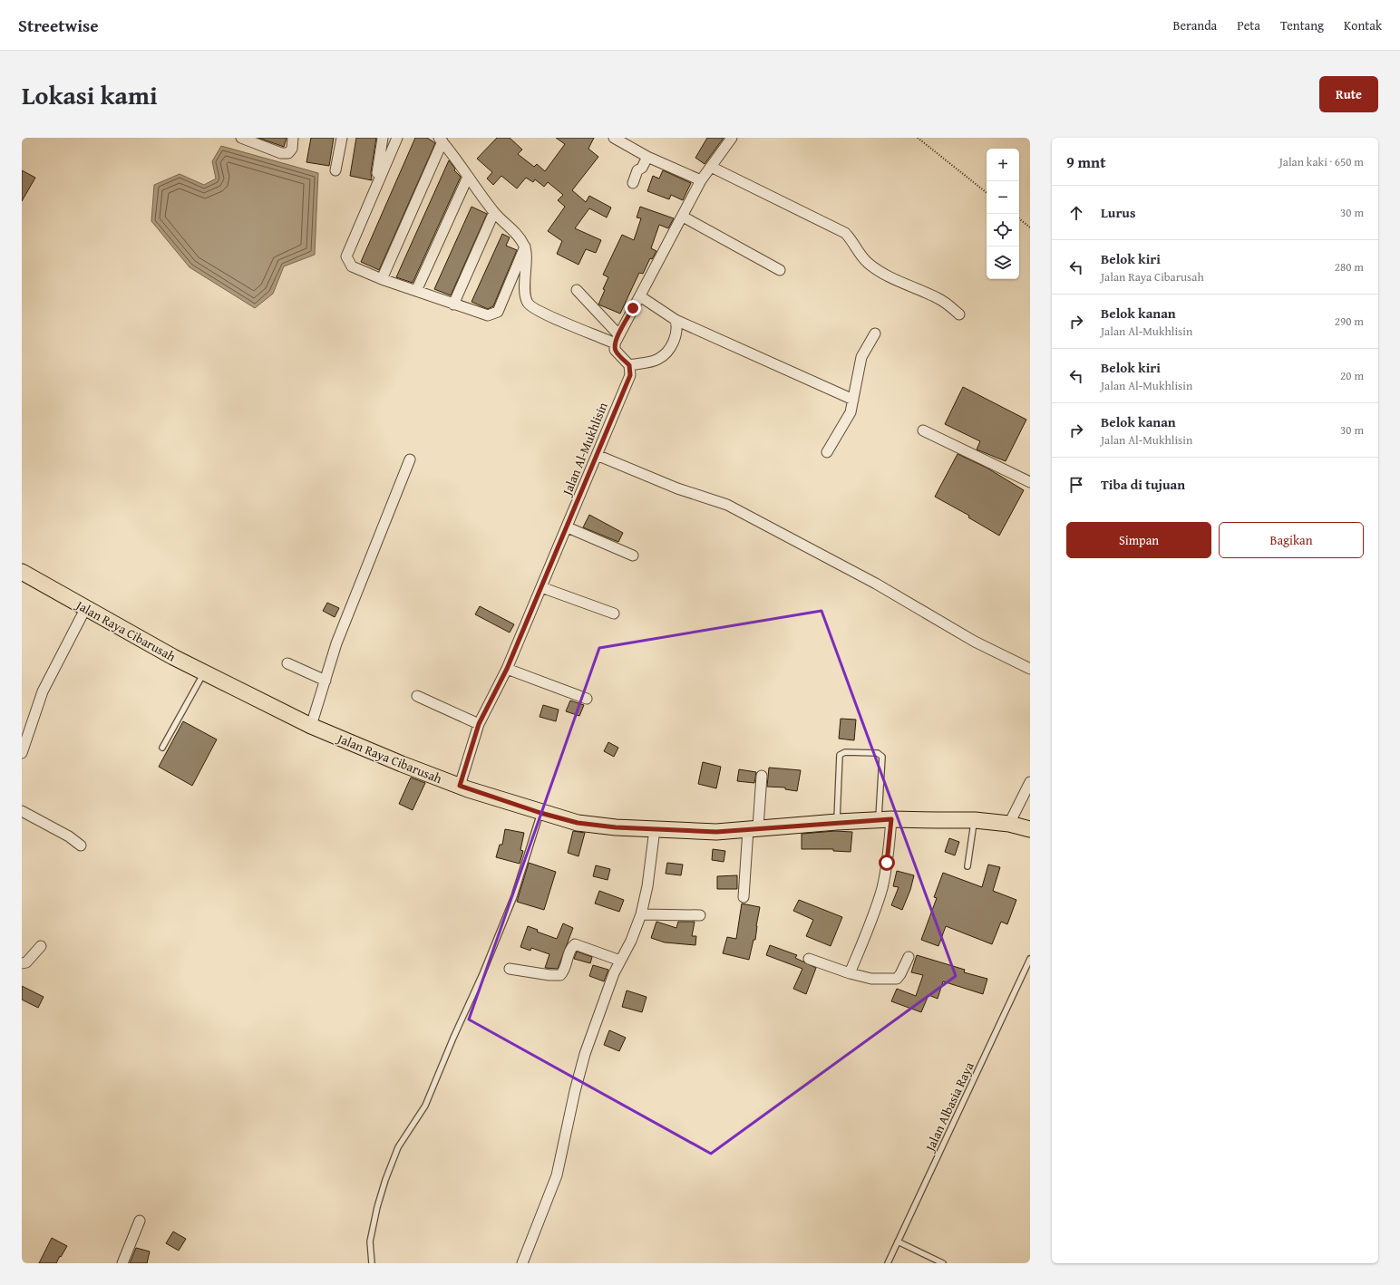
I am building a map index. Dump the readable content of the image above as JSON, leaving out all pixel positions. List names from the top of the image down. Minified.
{"streets":{"main road":["Jalan Raya Cibarusah"],"street":["Jalan Al-Mukhlisin"],"lane":["Jalan Albasia Raya"]},"crossings":[["Jalan Al-Mukhlisin","Jalan Raya Cibarusah"]],"page":{"header":"Streetwise","nav":["Beranda","Peta","Tentang","Kontak"],"title":"Lokasi kami","buttons":["Rute",["Simpan","Bagikan"]],"heading":["9 mnt","Jalan kaki · 650 m"],"map_buttons":["+","−"],"list":[["Lurus","30 m"],["Belok kiri","Jalan Raya Cibarusah","280 m"],["Belok kanan","Jalan Al-Mukhlisin","290 m"],["Belok kiri","Jalan Al-Mukhlisin","20 m"],["Belok kanan","Jalan Al-Mukhlisin","30 m"],"Tiba di tujuan"]}}
